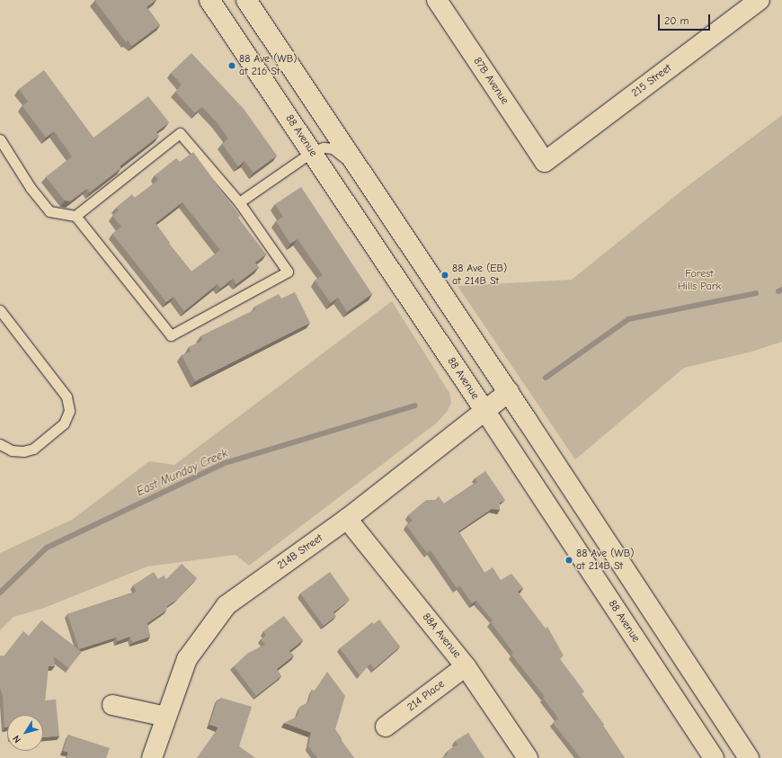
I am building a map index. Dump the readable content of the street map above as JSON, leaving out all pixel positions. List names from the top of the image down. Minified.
{"streets":{"main road":["87B Avenue","215 Street","88 Avenue","214B Street","88A Avenue","214 Place"]},"crossings":[["87B Avenue","215 Street"],["88 Avenue","214B Street"],["214B Street","88A Avenue"],["88A Avenue","214 Place"]],"water":["East Munday Creek"],"parks":["Forest Hills Park"],"places":["88 Ave (WB) at 216 St","88 Ave (EB) at 214B St","88 Ave (WB) at 214B St"],"scale_bar":"20 m","north":"bottom left"}
